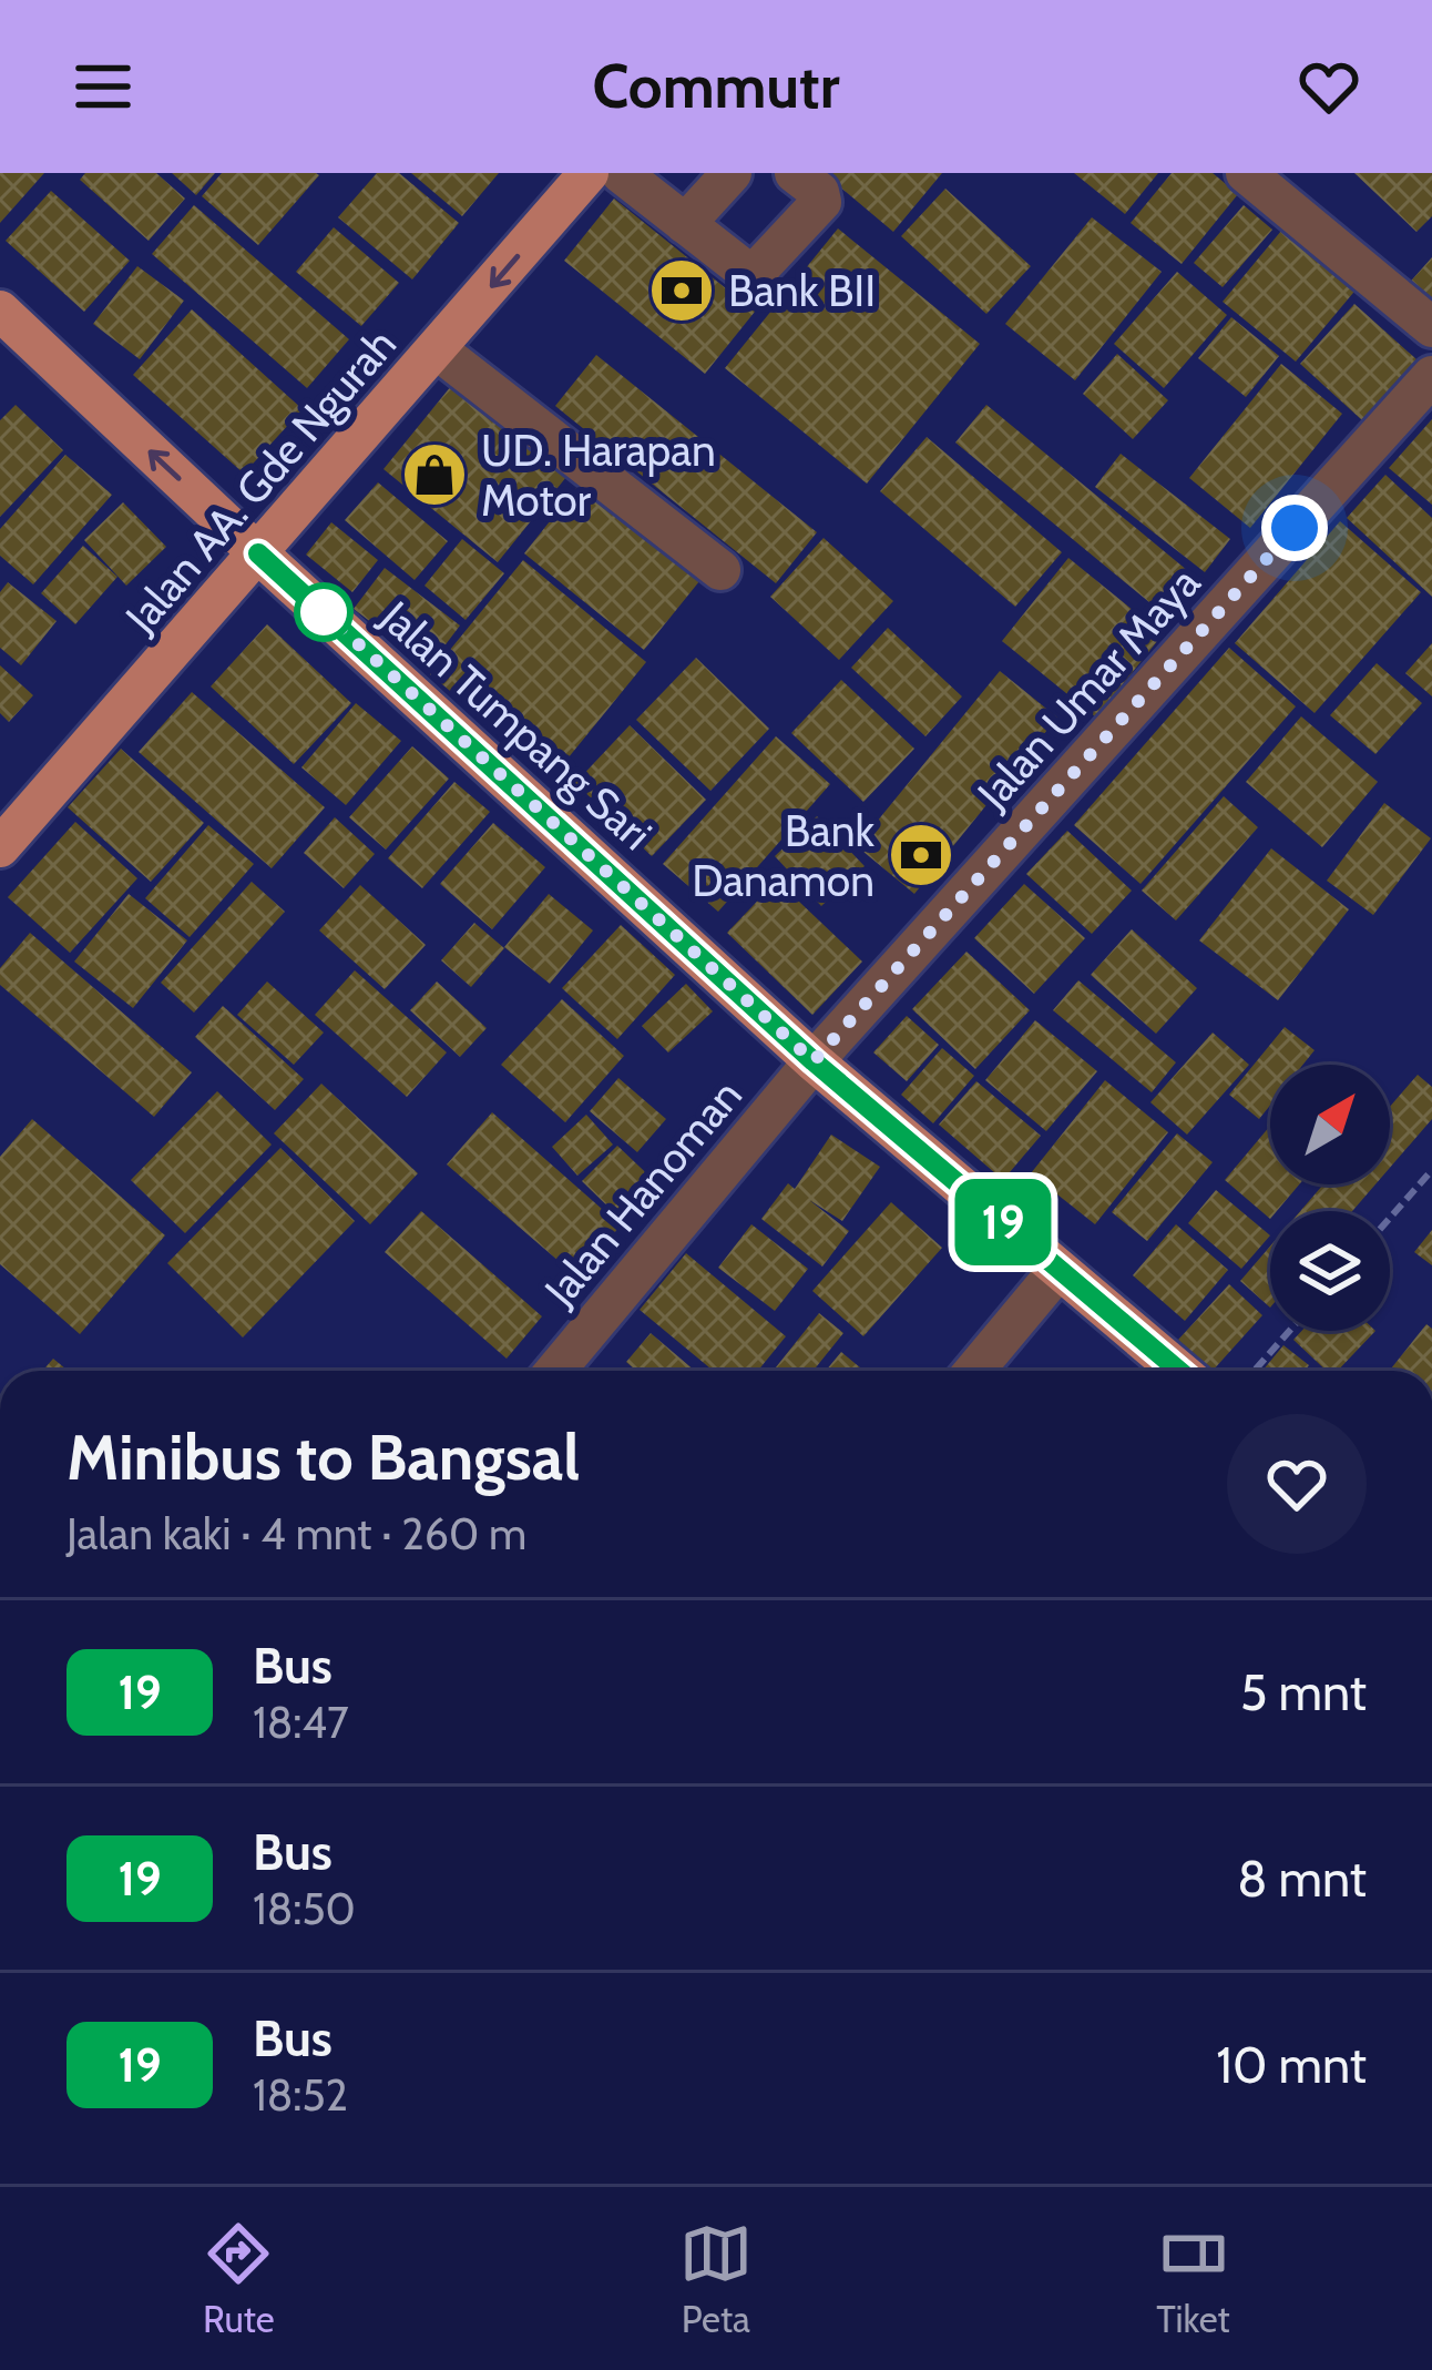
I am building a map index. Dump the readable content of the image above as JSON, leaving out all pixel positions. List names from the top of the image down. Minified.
{"streets":{"main road":["Jalan AA. Gde Ngurah","Jalan Tumpang Sari"],"street":["Jalan Umar Maya","Jalan Hanoman"]},"crossings":[["Jalan AA. Gde Ngurah","Jalan Tumpang Sari"],["Jalan Umar Maya","Jalan Tumpang Sari"],["Jalan Umar Maya","Jalan Hanoman"],["Jalan Tumpang Sari","Jalan Hanoman"]],"places":{"bank":["Bank BII","Bank Danamon"],"shop":["UD. Harapan Motor"]},"lines":["bus line 19"],"north":"top right","page":{"header":"Commutr","on_map":"19","heading":["Minibus to Bangsal","Jalan kaki · 4 mnt · 260 m"],"list":[{"mark":"19","name":"Bus","note":"18:47","value":"5 mnt"},{"mark":"19","name":"Bus","note":"18:50","value":"8 mnt"},{"mark":"19","name":"Bus","note":"18:52","value":"10 mnt"}],"tabs":["Rute","Peta","Tiket"]}}
